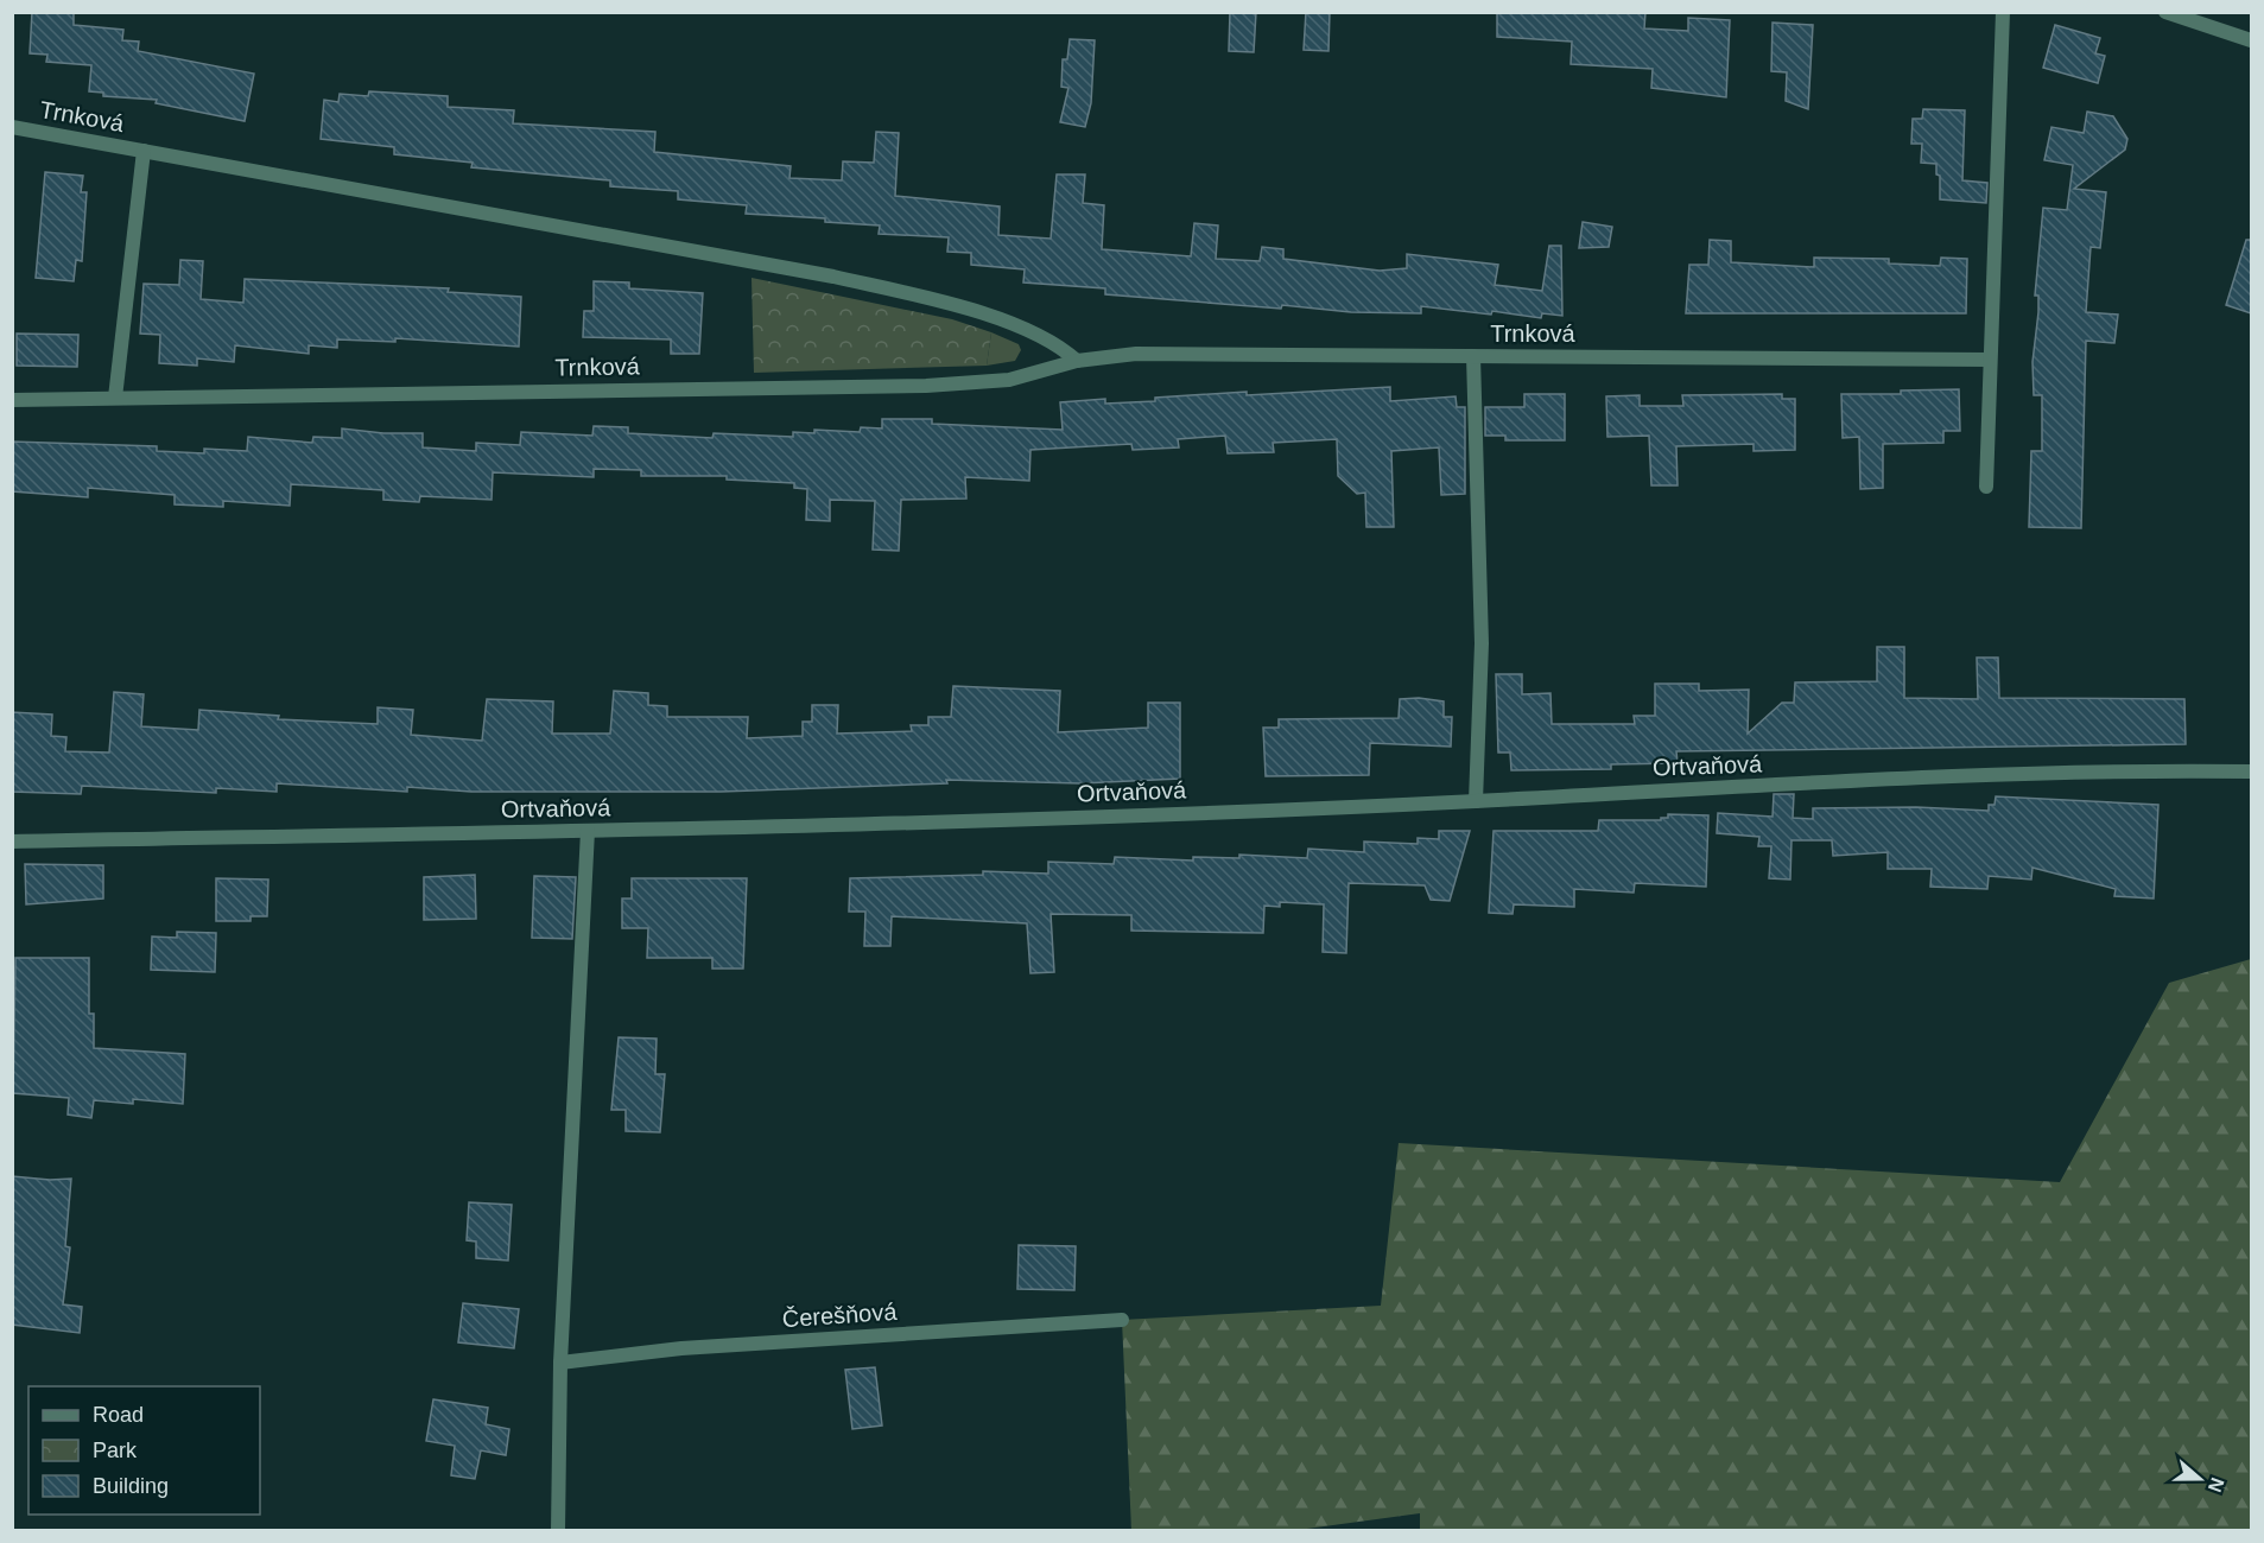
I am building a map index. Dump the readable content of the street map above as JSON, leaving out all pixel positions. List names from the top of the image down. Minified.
{"streets":{"street":["Trnková","Ortvaňová","Čerešňová"]},"legend":["Road","Park","Building"],"north":"right"}
